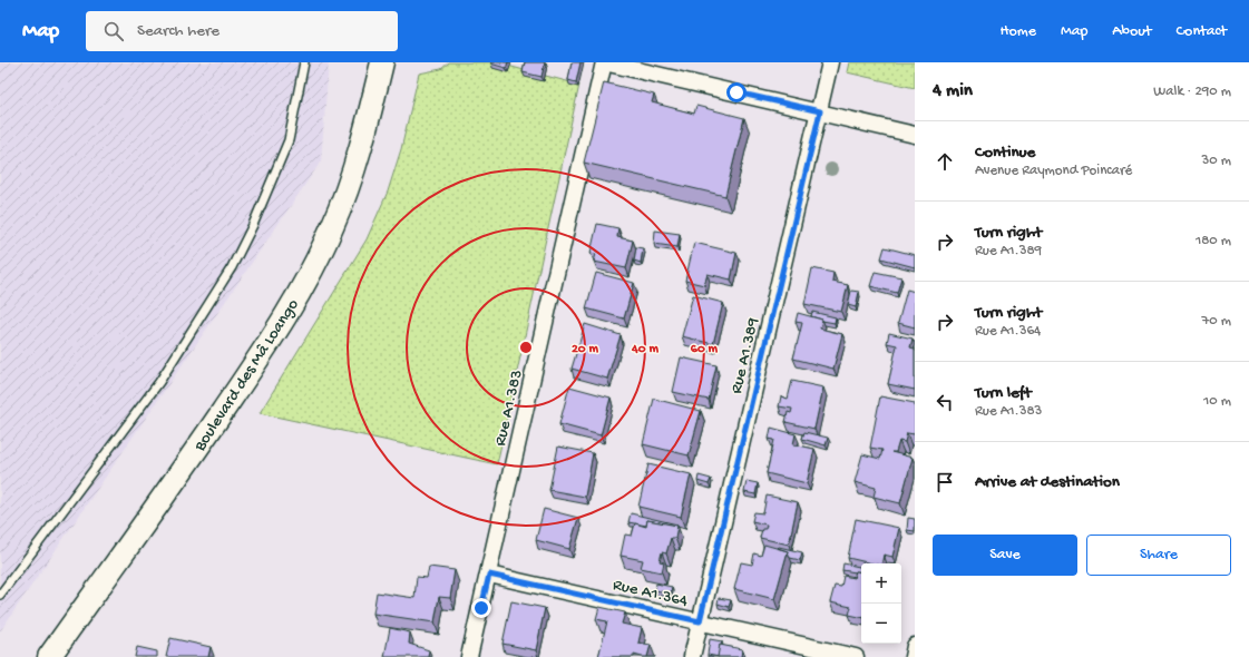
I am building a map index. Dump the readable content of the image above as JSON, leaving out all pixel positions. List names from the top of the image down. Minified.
{"streets":{"street":["Rue A1.389","Boulevard des Mâ Loango","Rue A1.383","Rue A1.364"]},"crossings":[["Rue A1.389","Rue A1.364"],["Rue A1.383","Rue A1.364"]],"page":{"header":"Map","search":"Search here","nav":["Home","Map","About","Contact"],"heading":["4 min","Walk · 290 m"],"list":[["Continue","Avenue Raymond Poincaré","30 m"],["Turn right","Rue A1.389","180 m"],["Turn right","Rue A1.364","70 m"],["Turn left","Rue A1.383","10 m"],"Arrive at destination"],"buttons":["Save","Share"],"map_buttons":["+","−"]},"rings":["20 m","40 m","60 m"]}
